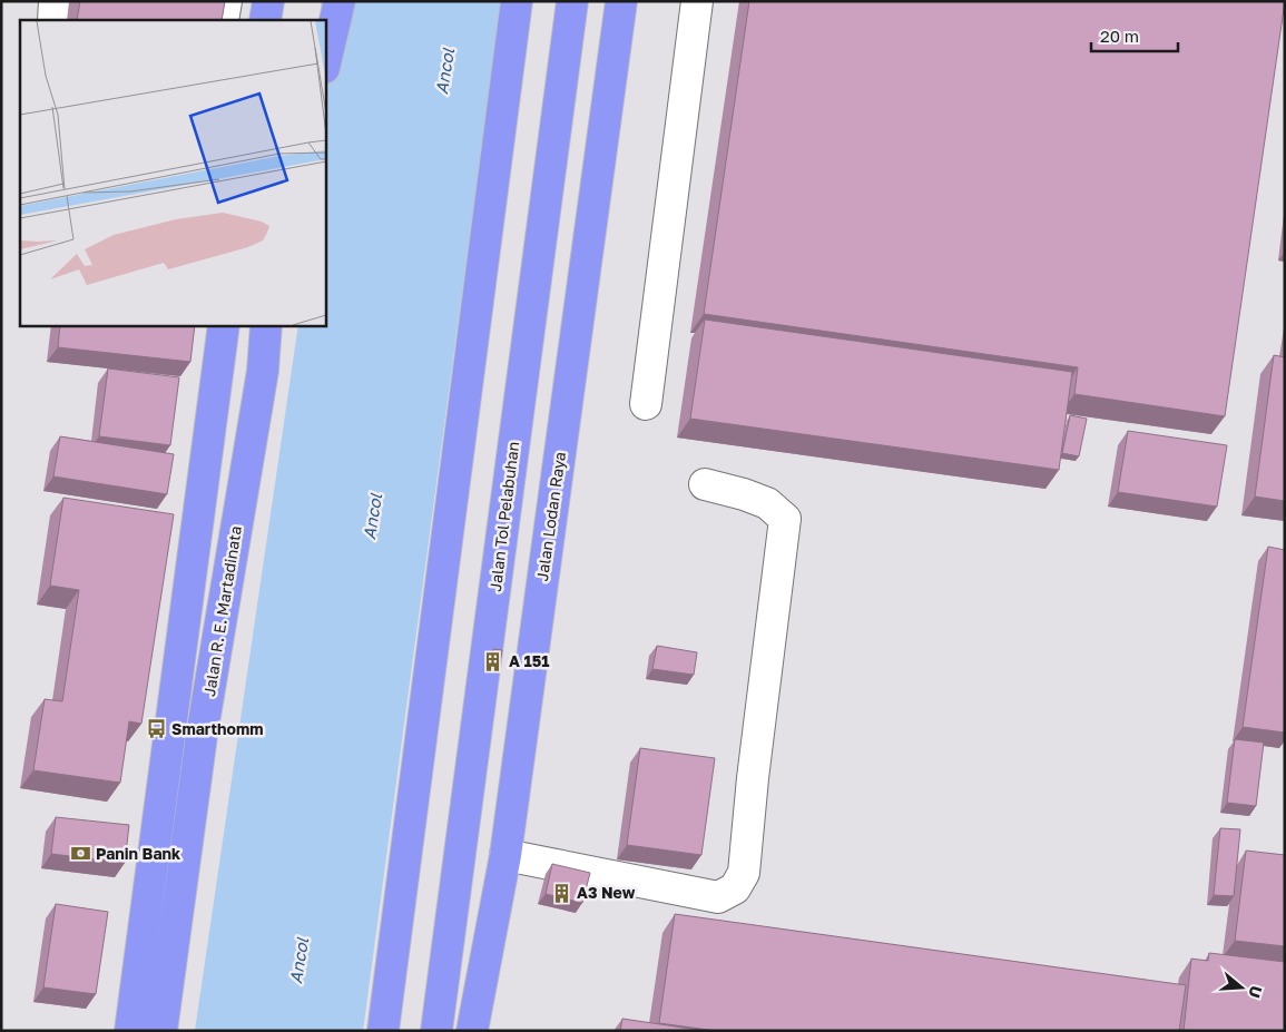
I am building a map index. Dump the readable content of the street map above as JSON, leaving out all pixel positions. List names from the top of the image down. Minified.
{"streets":{"highway":["Jalan Tol Pelabuhan","Jalan Lodan Raya","Jalan R. E. Martadinata"]},"water":["Ancol"],"places":{"building":["A 151","A3 New"],"bus stop":["Smarthomm"],"bank":["Panin Bank"]},"scale_bar":"20 m","north":"right"}
